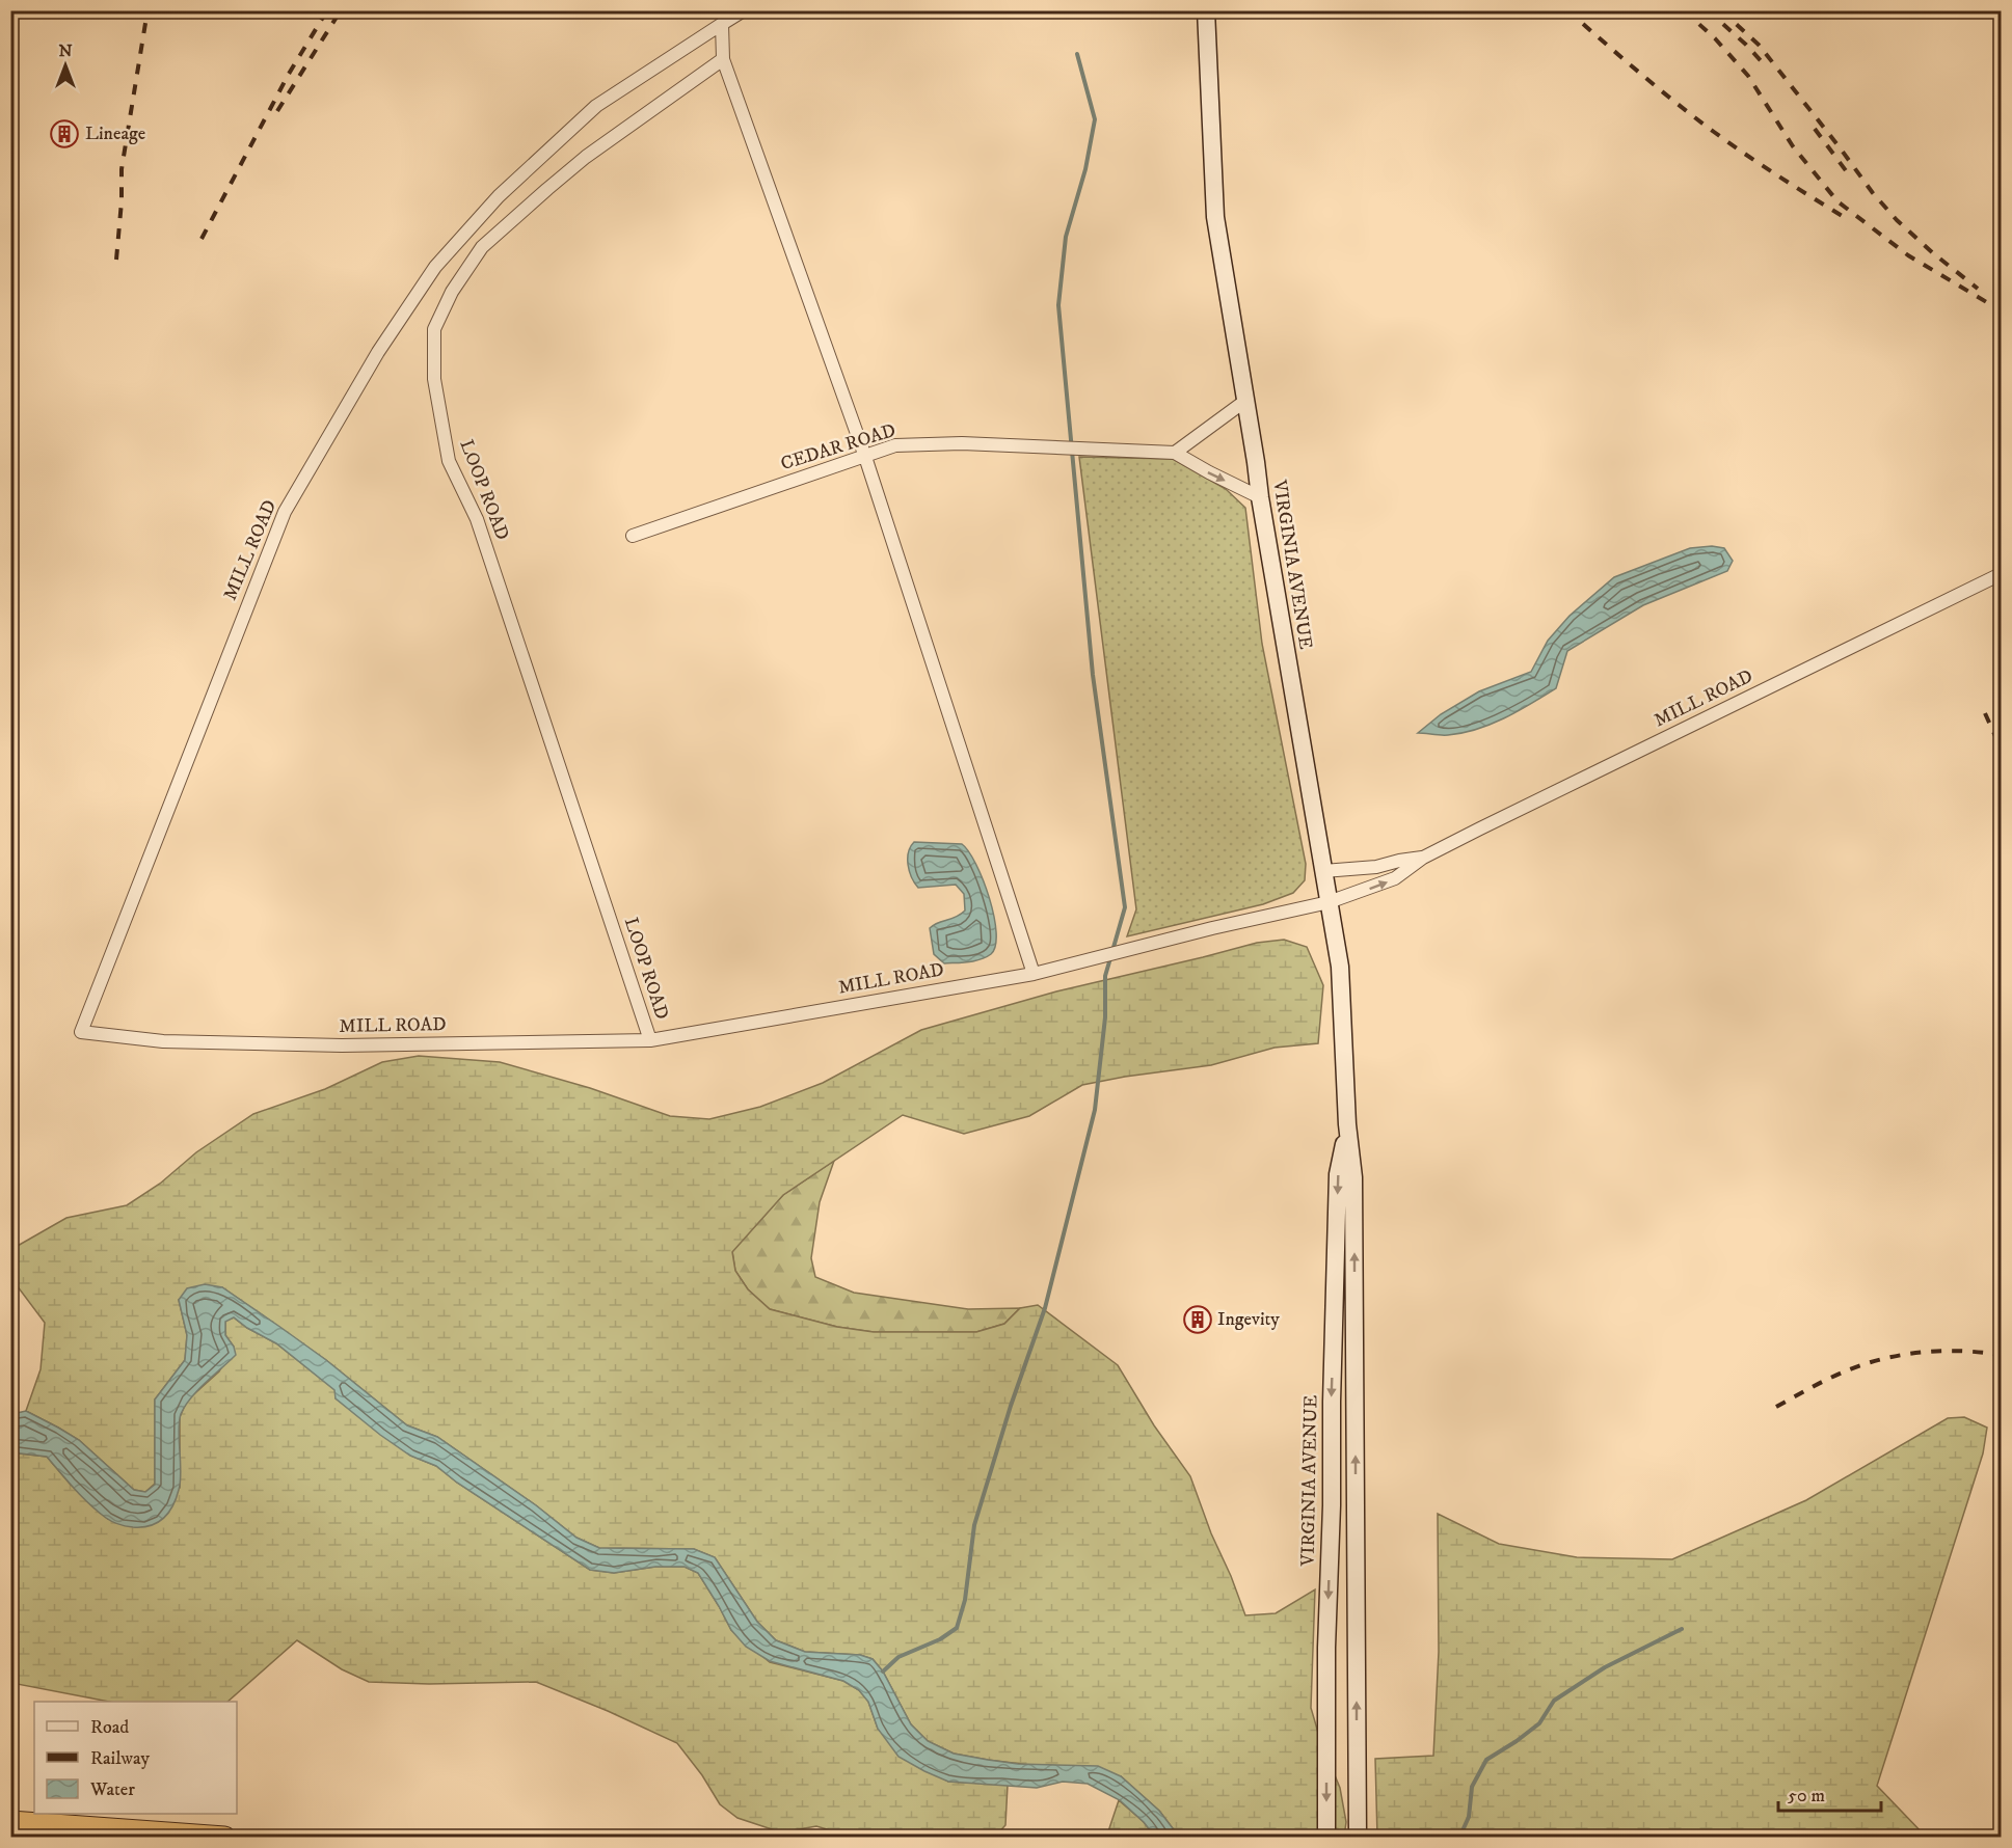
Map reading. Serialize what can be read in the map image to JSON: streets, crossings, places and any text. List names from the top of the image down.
{
  "streets": {
    "main road": ["VIRGINIA AVENUE"],
    "street": ["CEDAR ROAD", "LOOP ROAD", "MILL ROAD"]
  },
  "crossings": [
    ["CEDAR ROAD", "VIRGINIA AVENUE"],
    ["LOOP ROAD", "MILL ROAD"],
    ["MILL ROAD", "VIRGINIA AVENUE"]
  ],
  "places": {
    "building": ["Lineage", "Ingevity"]
  },
  "legend": ["Road", "Railway", "Water"],
  "scale_bar": "50 m",
  "north": "top"
}
